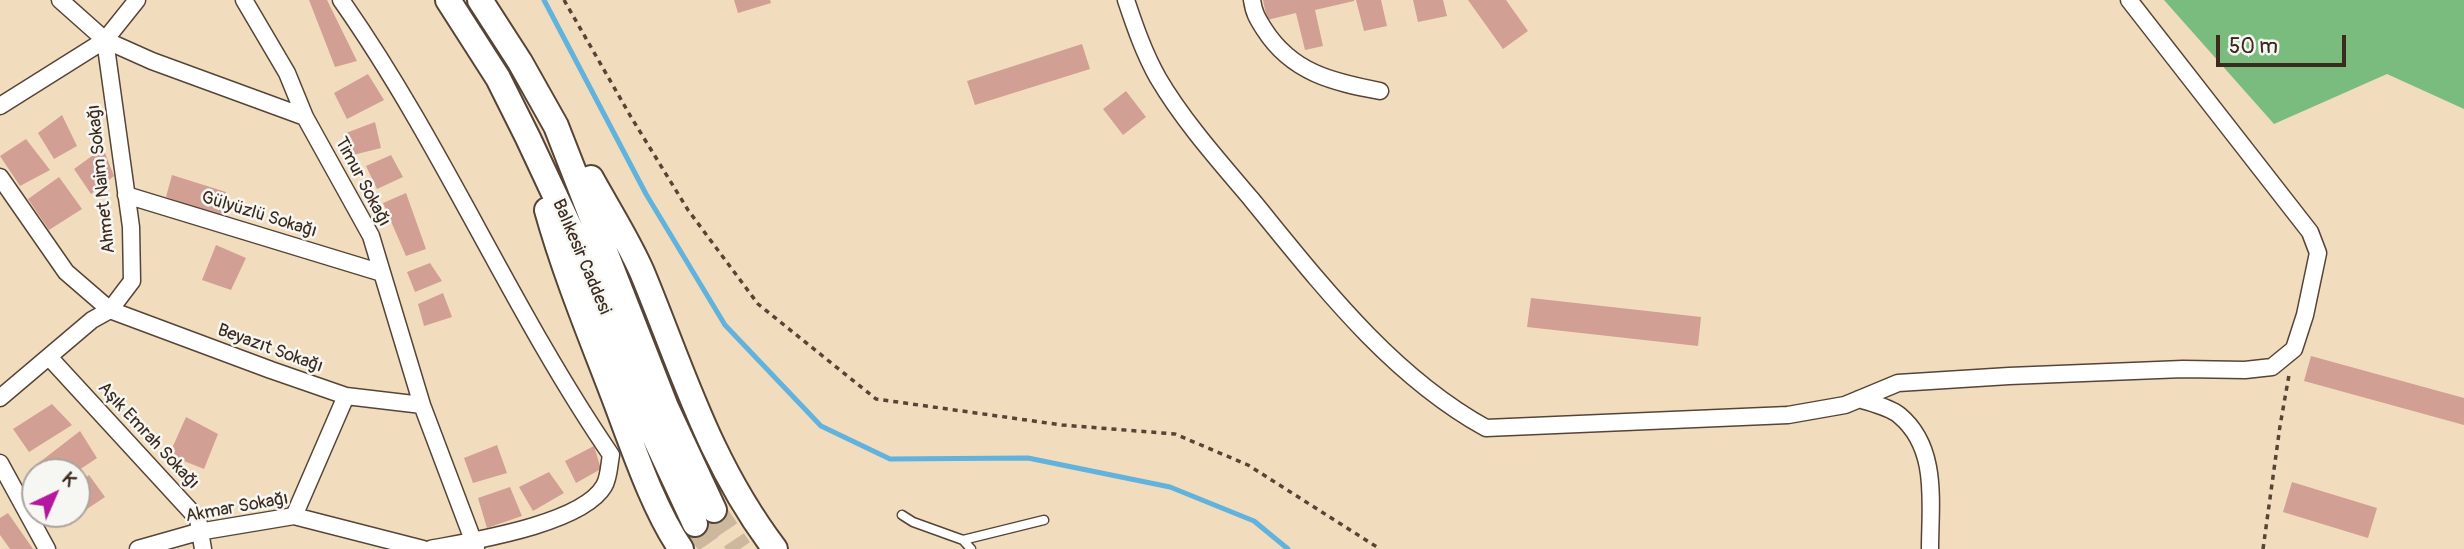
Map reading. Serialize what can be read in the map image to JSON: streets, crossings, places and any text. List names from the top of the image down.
{
  "streets": {
    "main road": ["Balıkesir Caddesi"],
    "street": [
      "Ahmet Naim Sokağı",
      "Timur Sokağı",
      "Gülyüzlü Sokağı",
      "Beyazıt Sokağı",
      "Aşık Emrah Sokağı",
      "Akmar Sokağı"
    ]
  },
  "crossings": [
    ["Ahmet Naim Sokağı", "Gülyüzlü Sokağı"],
    ["Ahmet Naim Sokağı", "Beyazıt Sokağı"],
    ["Ahmet Naim Sokağı", "Aşık Emrah Sokağı"],
    ["Timur Sokağı", "Gülyüzlü Sokağı"],
    ["Timur Sokağı", "Beyazıt Sokağı"],
    ["Aşık Emrah Sokağı", "Akmar Sokağı"]
  ],
  "scale_bar": "50 m",
  "north": "top right"
}
